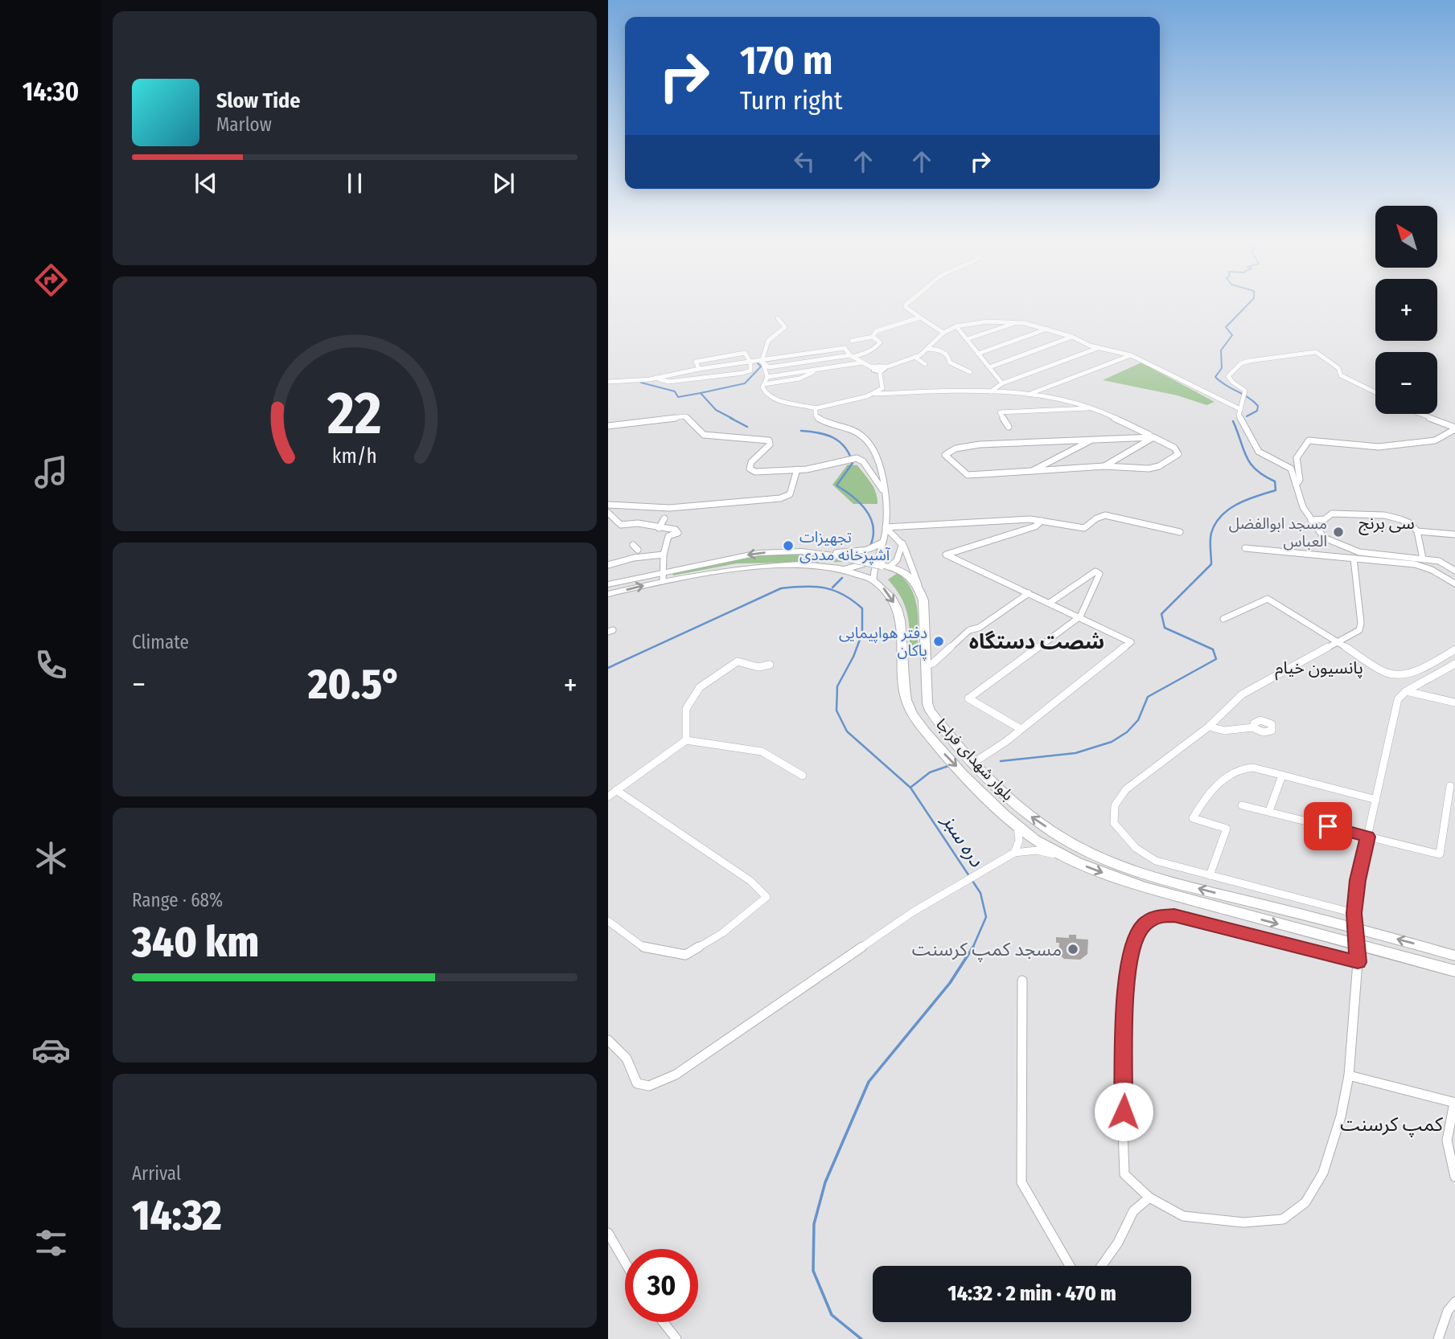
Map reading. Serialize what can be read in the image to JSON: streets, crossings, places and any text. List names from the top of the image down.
{
  "streets": {
    "main road": ["بلوار شهدای فراجا"]
  },
  "districts": [
    "سی برنج",
    "شصت دستگاه",
    "پانسیون خیام",
    "کمپ کرسنت"
  ],
  "water": ["دره سبز"],
  "places": [
    "مسجد ابوالفضل العباس",
    "تجهیزات آشپزخانه مددی",
    "دفتر هواپیمایی پاکان",
    "مسجد کمپ کرسنت"
  ],
  "north": "top left",
  "page": {
    "tabs": "14:30",
    "turn": ["170 m", "Turn right"],
    "song": ["Slow Tide", "Marlow"],
    "map_buttons": ["+", "−"],
    "tile": [
      "Climate",
      ["Range · 68%", "340 km"],
      ["Arrival", "14:32"]
    ],
    "heat": ["−", "20.5°", "+"],
    "limit": "30",
    "trip": "14:32 · 2 min · 470 m",
    "gauge": ["22", "km/h"]
  }
}
